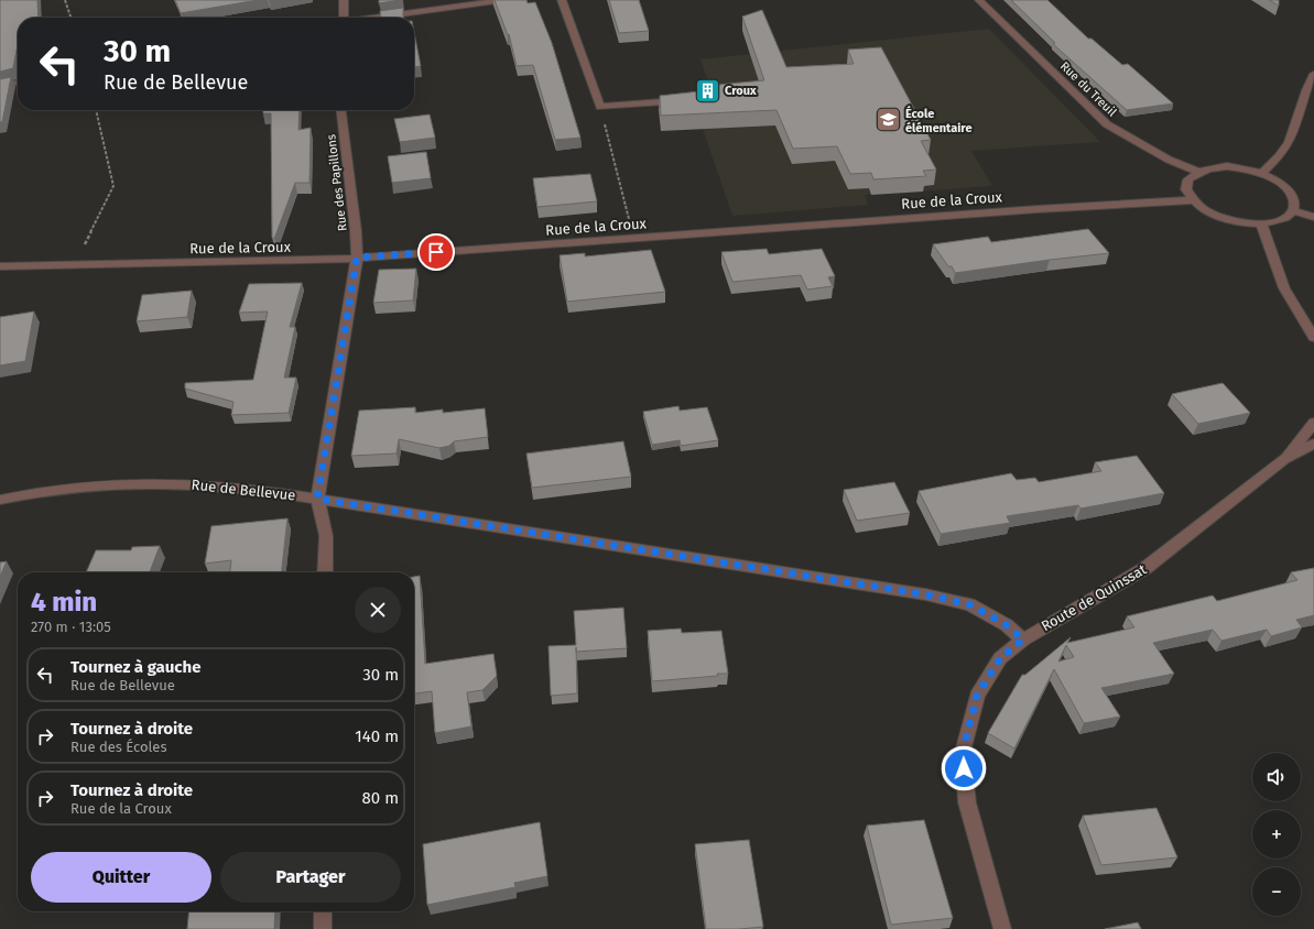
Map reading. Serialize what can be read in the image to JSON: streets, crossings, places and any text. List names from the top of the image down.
{
  "streets": {
    "street": [
      "Rue du Treuil",
      "Rue des Papillons",
      "Rue de la Croux",
      "Rue de Bellevue",
      "Route de Quinssat"
    ]
  },
  "crossings": [
    ["Rue des Papillons", "Rue de la Croux"],
    ["Rue des Papillons", "Rue de Bellevue"],
    ["Rue de Bellevue", "Route de Quinssat"]
  ],
  "places": {
    "building": ["Croux"],
    "school or university": ["École élémentaire"]
  },
  "page": {
    "turn": ["30 m", "Rue de Bellevue"],
    "heading": ["4 min", "270 m · 13:05"],
    "list": [
      {
        "name": "Tournez à gauche",
        "note": "Rue de Bellevue",
        "value": "30 m"
      },
      {
        "name": "Tournez à droite",
        "note": "Rue des Écoles",
        "value": "140 m"
      },
      {
        "name": "Tournez à droite",
        "note": "Rue de la Croux",
        "value": "80 m"
      }
    ],
    "map_buttons": ["+", "−"],
    "buttons": ["Quitter", "Partager"]
  }
}
